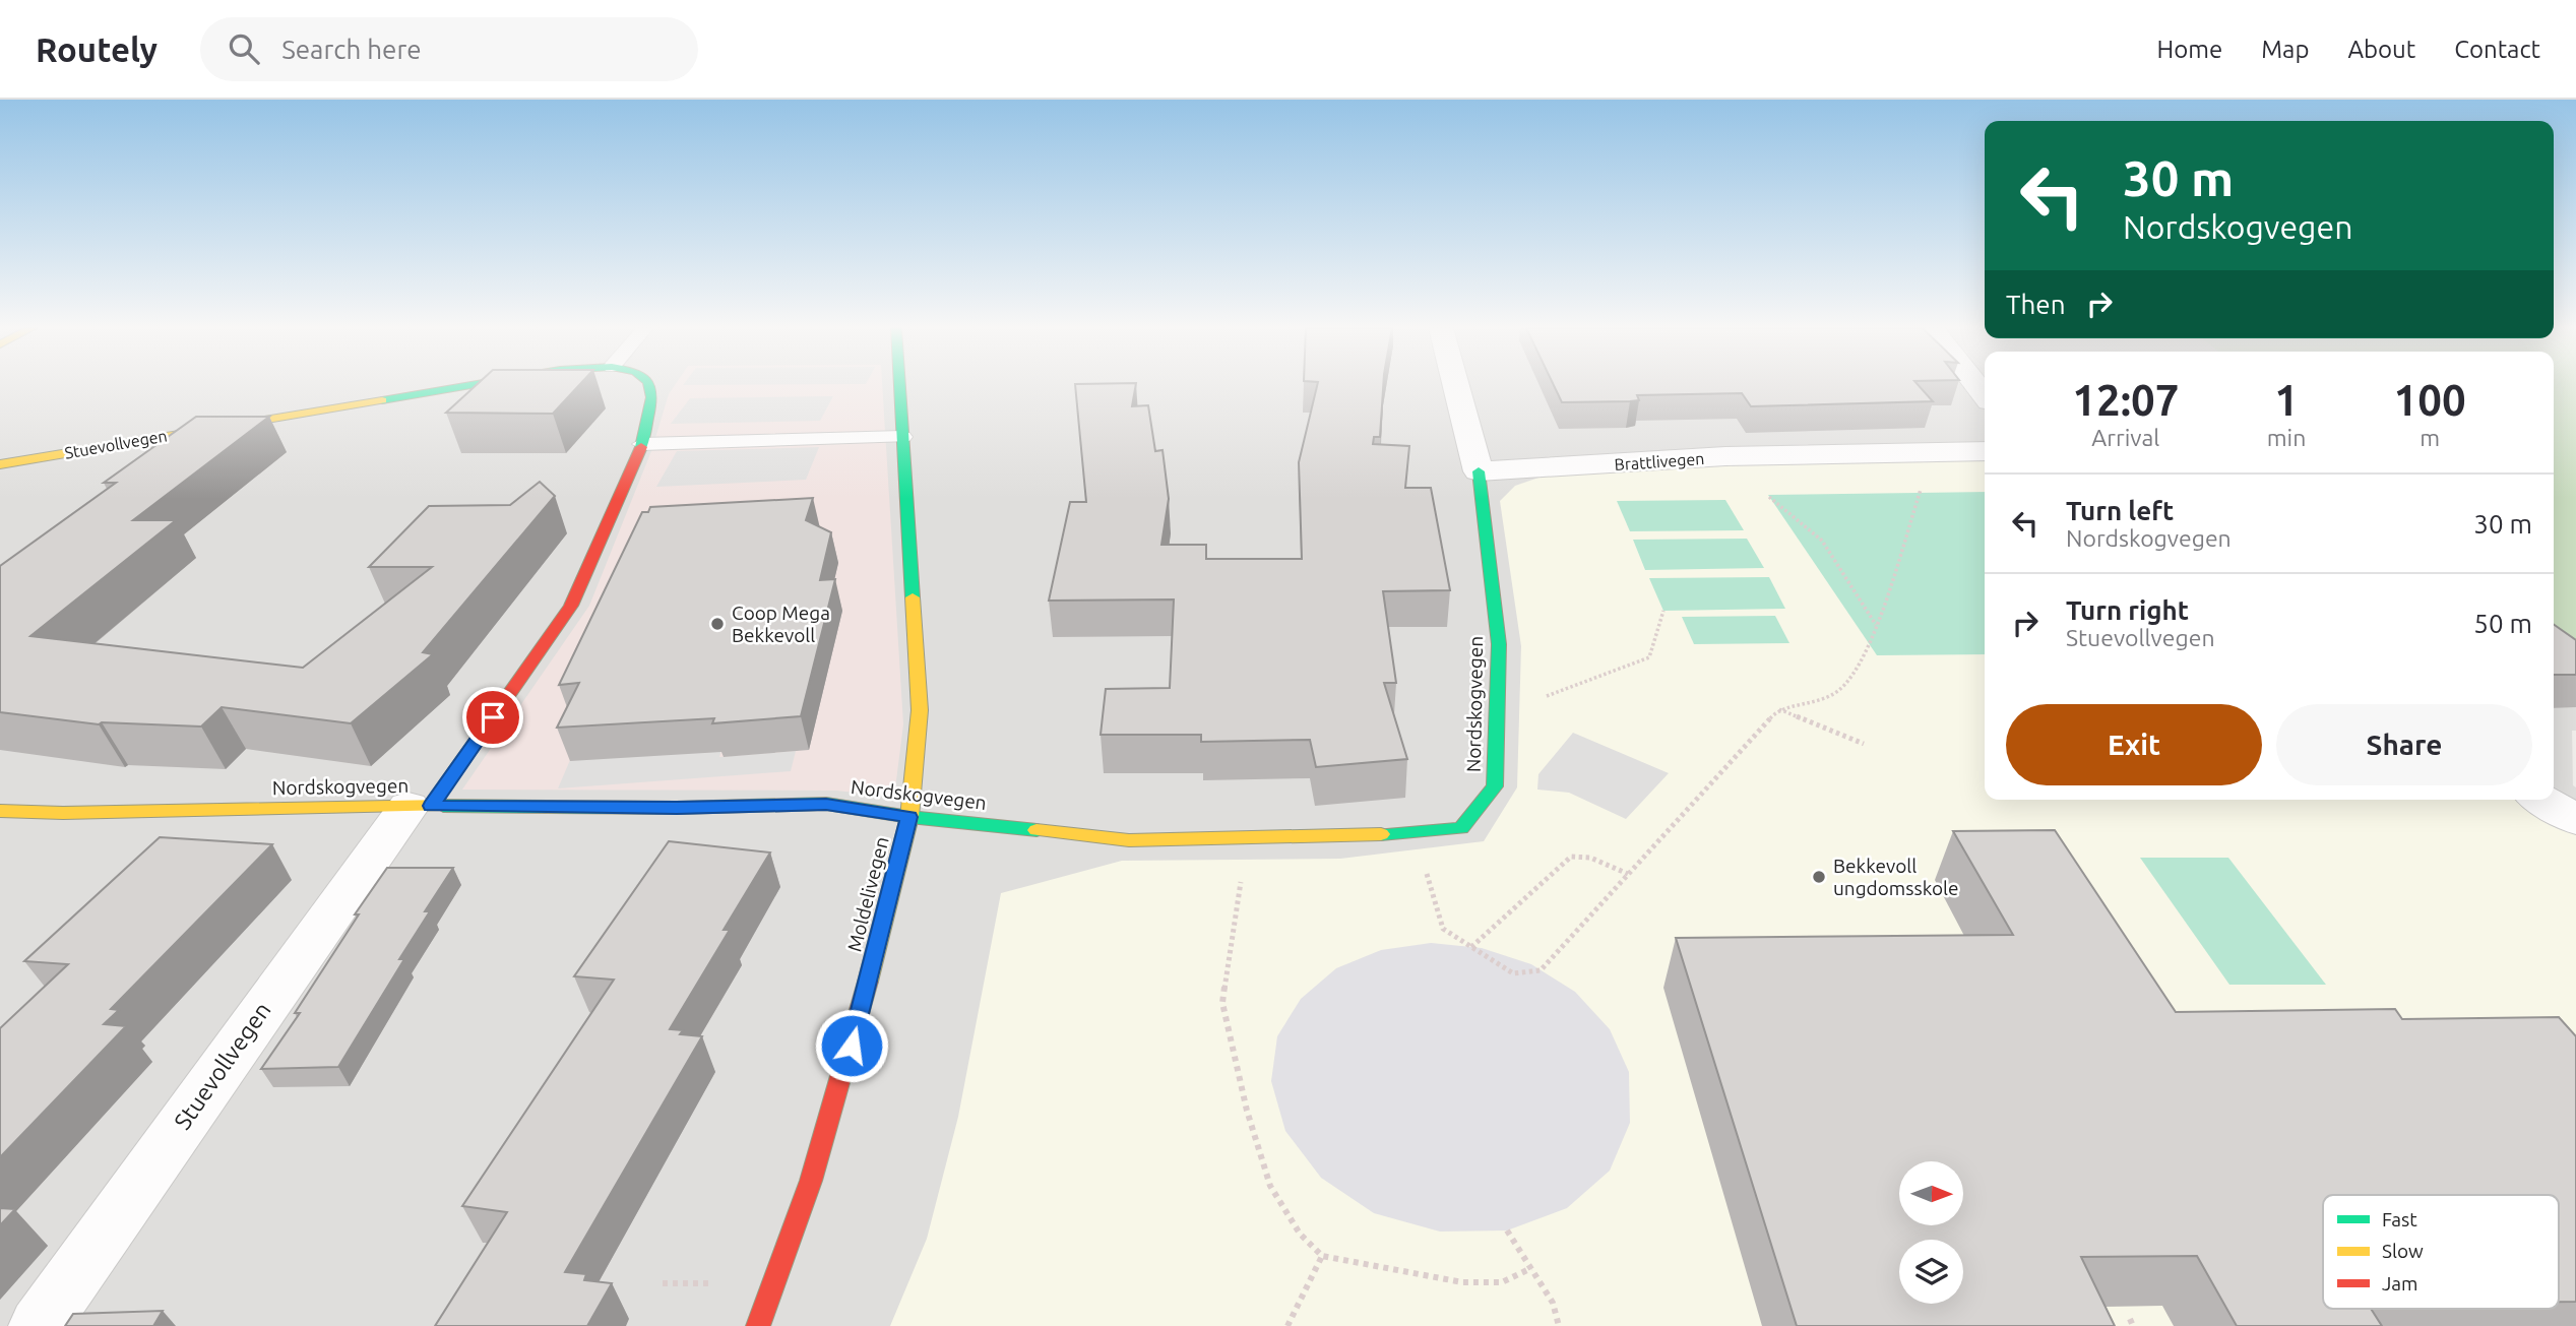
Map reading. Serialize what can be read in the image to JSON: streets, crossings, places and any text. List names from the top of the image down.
{
  "streets": {
    "street": [
      "Stuevollvegen",
      "Brattlivegen",
      "Nordskogvegen",
      "Moldelivegen"
    ]
  },
  "crossings": [
    ["Stuevollvegen", "Nordskogvegen"],
    ["Brattlivegen", "Nordskogvegen"],
    ["Nordskogvegen", "Moldelivegen"]
  ],
  "places": ["Coop Mega Bekkevoll", "Bekkevoll ungdomsskole"],
  "legend": ["Fast", "Slow", "Jam"],
  "north": "right",
  "page": {
    "header": "Routely",
    "search": "Search here",
    "nav": [
      "Home",
      "Map",
      "About",
      "Contact"
    ],
    "turn": ["30 m", "Nordskogvegen"],
    "then": "Then",
    "eta": [
      "12:07",
      "Arrival",
      "1",
      "min",
      "100",
      "m"
    ],
    "list": [
      {
        "name": "Turn left",
        "note": "Nordskogvegen",
        "value": "30 m"
      },
      {
        "name": "Turn right",
        "note": "Stuevollvegen",
        "value": "50 m"
      }
    ],
    "buttons": ["Exit", "Share"]
  }
}
